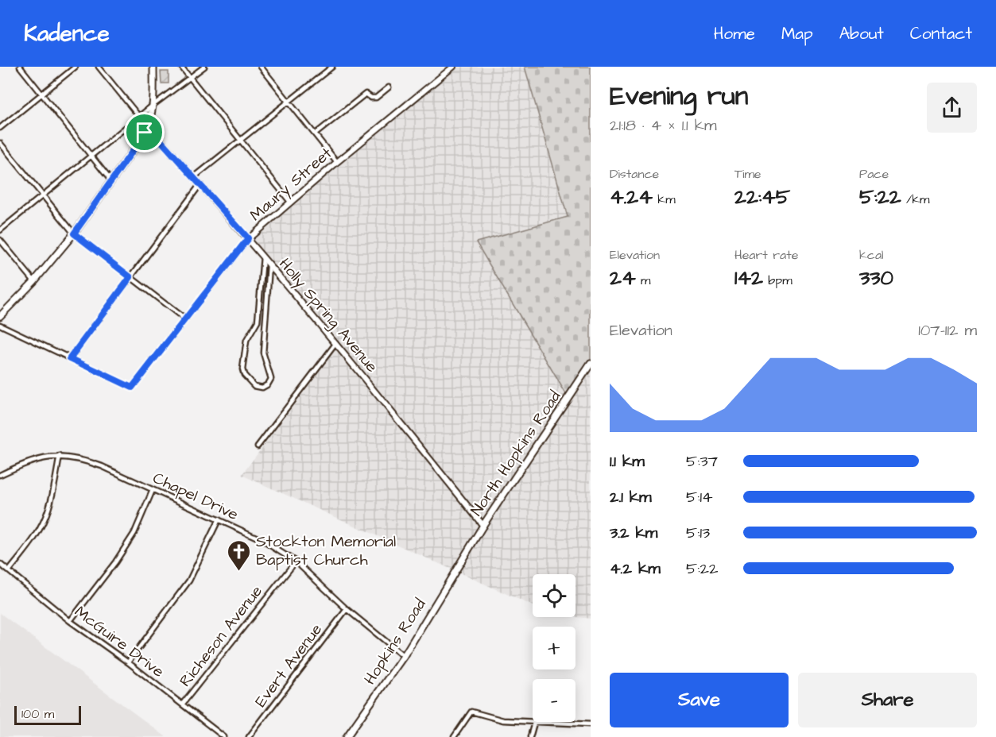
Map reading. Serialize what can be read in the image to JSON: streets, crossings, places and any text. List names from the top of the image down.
{
  "streets": {
    "main road": ["North Hopkins Road", "Hopkins Road"],
    "street": [
      "Maury Street",
      "Holly Spring Avenue",
      "Chapel Drive",
      "Richeson Avenue",
      "McGuire Drive",
      "Evert Avenue"
    ]
  },
  "crossings": [
    ["Maury Street", "Holly Spring Avenue"],
    ["Holly Spring Avenue", "North Hopkins Road"],
    ["North Hopkins Road", "Hopkins Road"],
    ["Chapel Drive", "Richeson Avenue"],
    ["Chapel Drive", "Hopkins Road"],
    ["Chapel Drive", "Evert Avenue"],
    ["Richeson Avenue", "McGuire Drive"]
  ],
  "places": {
    "church": ["Stockton Memorial Baptist Church"]
  },
  "scale_bar": "100 m",
  "page": {
    "header": "Kadence",
    "nav": [
      "Home",
      "Map",
      "About",
      "Contact"
    ],
    "heading": ["Evening run", "21:18 · 4 × 1.1 km"],
    "stats": [
      ["Distance", "4.24 km"],
      ["Time", "22:45"],
      ["Pace", "5:22 /km"],
      ["Elevation", "24 m"],
      ["Heart rate", "142 bpm"],
      ["kcal", "330"]
    ],
    "chart": ["Elevation", "107–112 m"],
    "list": [
      {
        "name": "1.1 km",
        "note": "5:37"
      },
      {
        "name": "2.1 km",
        "note": "5:14"
      },
      {
        "name": "3.2 km",
        "note": "5:13"
      },
      {
        "name": "4.2 km",
        "note": "5:22"
      }
    ],
    "map_buttons": ["+", "−"],
    "buttons": ["Save", "Share"],
    "scale": "100 m"
  }
}
